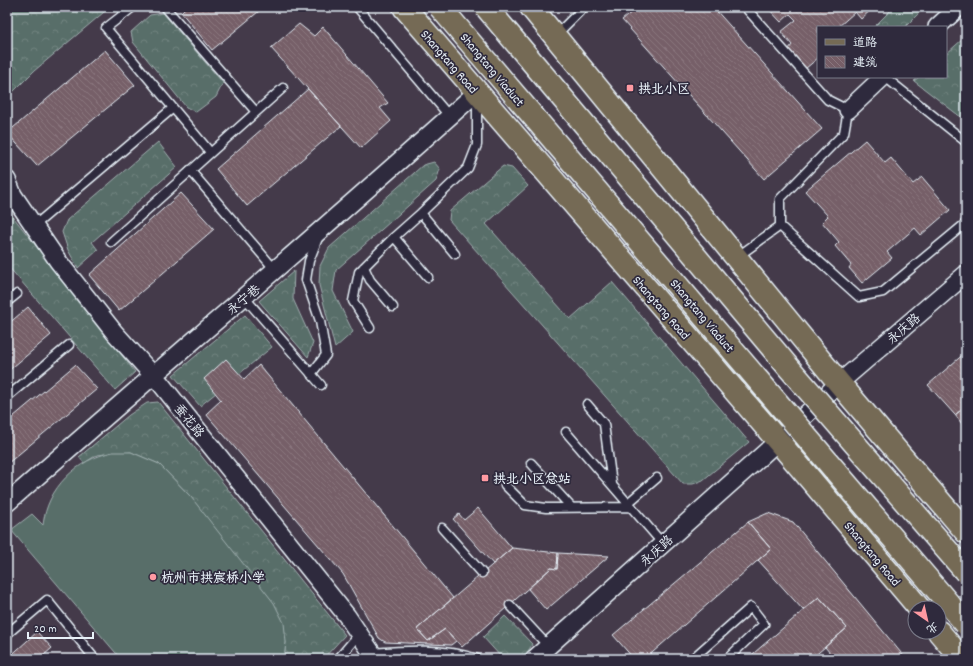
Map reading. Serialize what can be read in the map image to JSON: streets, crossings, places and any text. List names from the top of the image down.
{
  "streets": {
    "main road": ["Shangtang Road", "Shangtang Viaduct"],
    "street": ["永宁巷", "永庆路", "蚕花路"]
  },
  "crossings": [
    ["Shangtang Road", "永宁巷"],
    ["Shangtang Road", "永庆路"],
    ["永宁巷", "蚕花路"]
  ],
  "places": {
    "transit": ["拱北小区", "拱北小区总站"],
    "other": ["杭州市拱宸桥小学"]
  },
  "legend": ["道路", "建筑"],
  "scale_bar": "20 m",
  "north": "bottom right"
}
